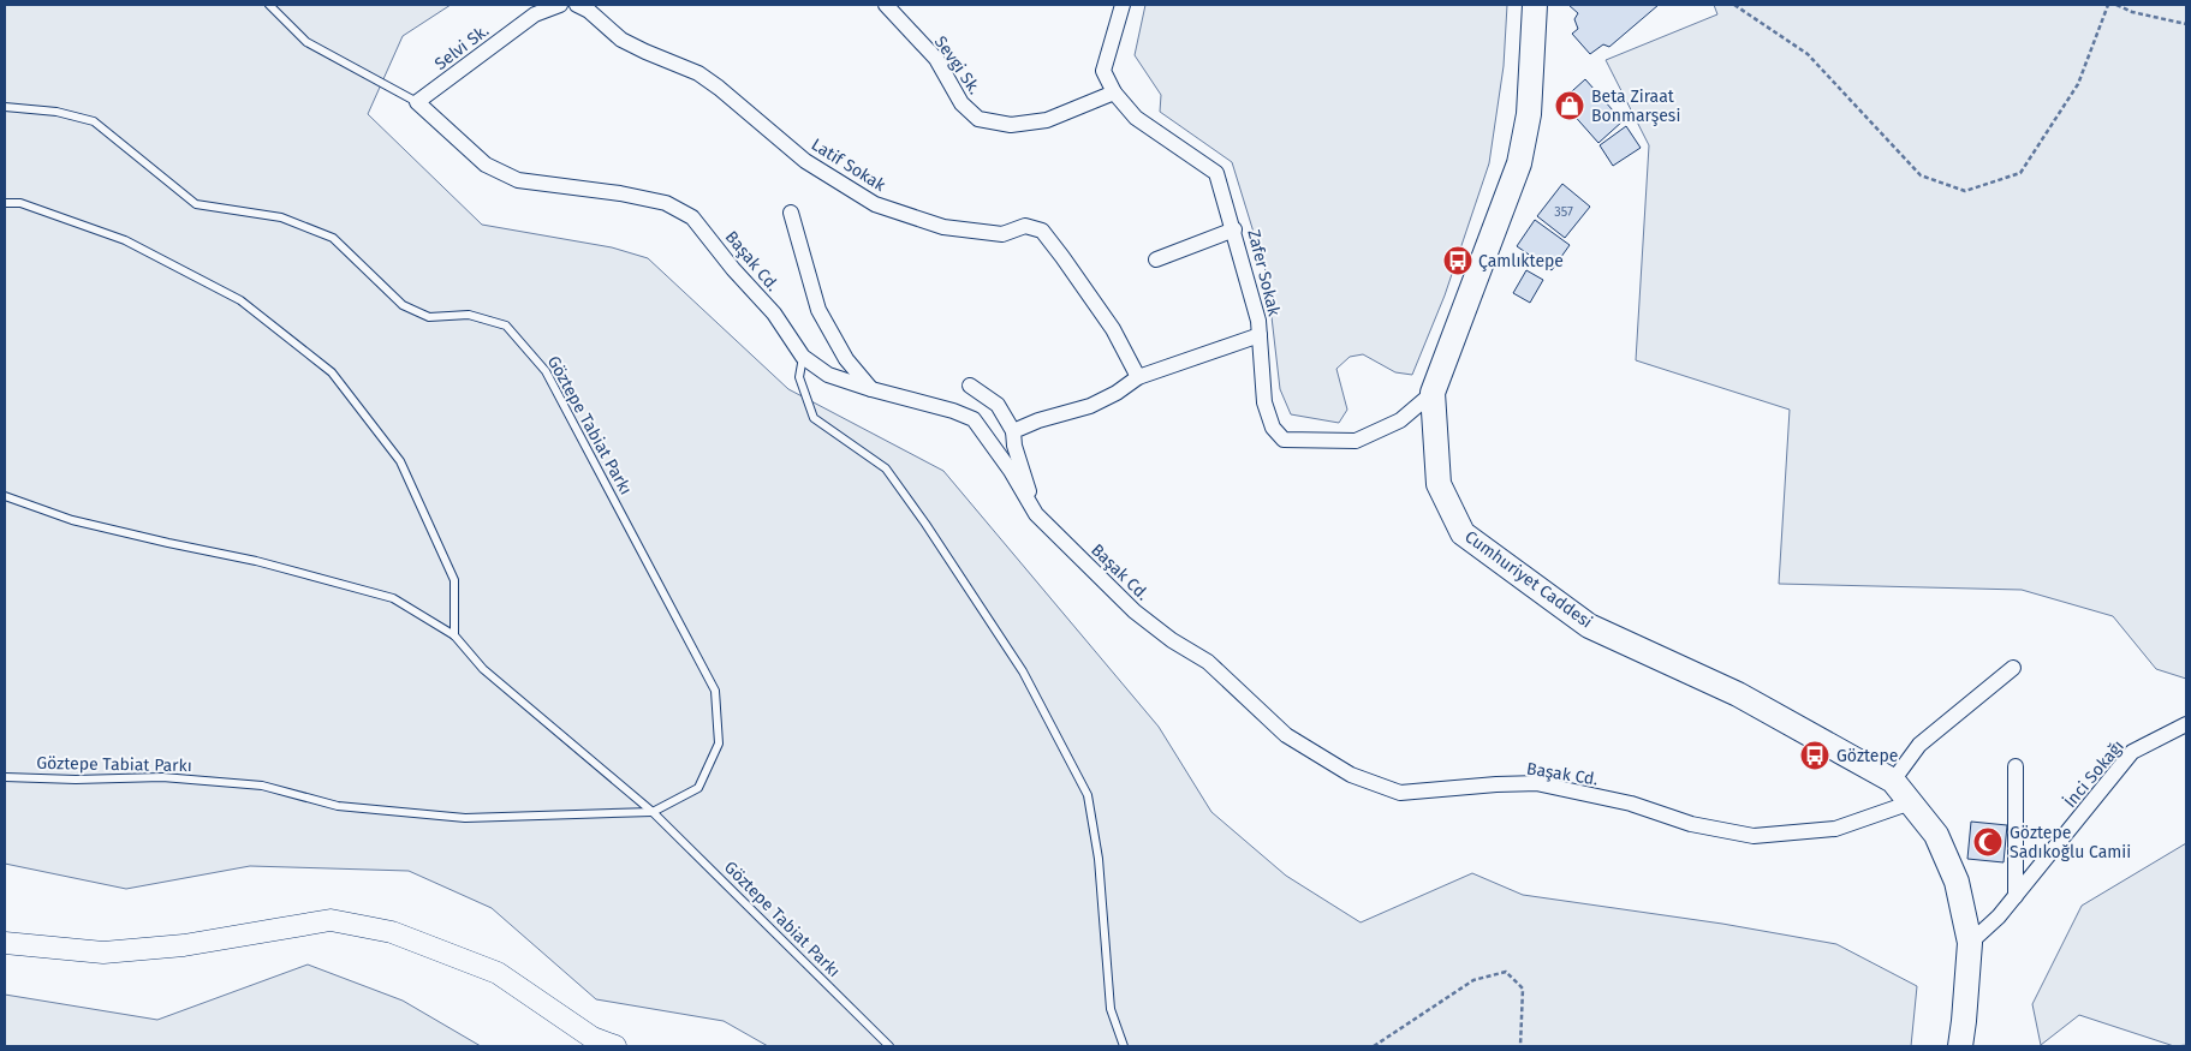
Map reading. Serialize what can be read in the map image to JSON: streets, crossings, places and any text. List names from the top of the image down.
{
  "streets": {
    "main road": ["Cumhuriyet Caddesi"],
    "street": [
      "Selvi Sk.",
      "Sevgi Sk.",
      "Latif Sokak",
      "Başak Cd.",
      "Zafer Sokak",
      "İnci Sokağı"
    ],
    "lane": ["Göztepe Tabiat Parkı"]
  },
  "crossings": [
    ["Selvi Sk.", "Başak Cd."],
    ["Sevgi Sk.", "Zafer Sokak"],
    ["Başak Cd.", "Cumhuriyet Caddesi"],
    ["Zafer Sokak", "Cumhuriyet Caddesi"],
    ["Cumhuriyet Caddesi", "İnci Sokağı"]
  ],
  "places": {
    "shop": ["Beta Ziraat Bonmarşesi"],
    "bus stop": ["Çamlıktepe", "Göztepe"],
    "mosque": ["Göztepe Sadıkoğlu Camii"]
  },
  "house_numbers": ["357"]
}
